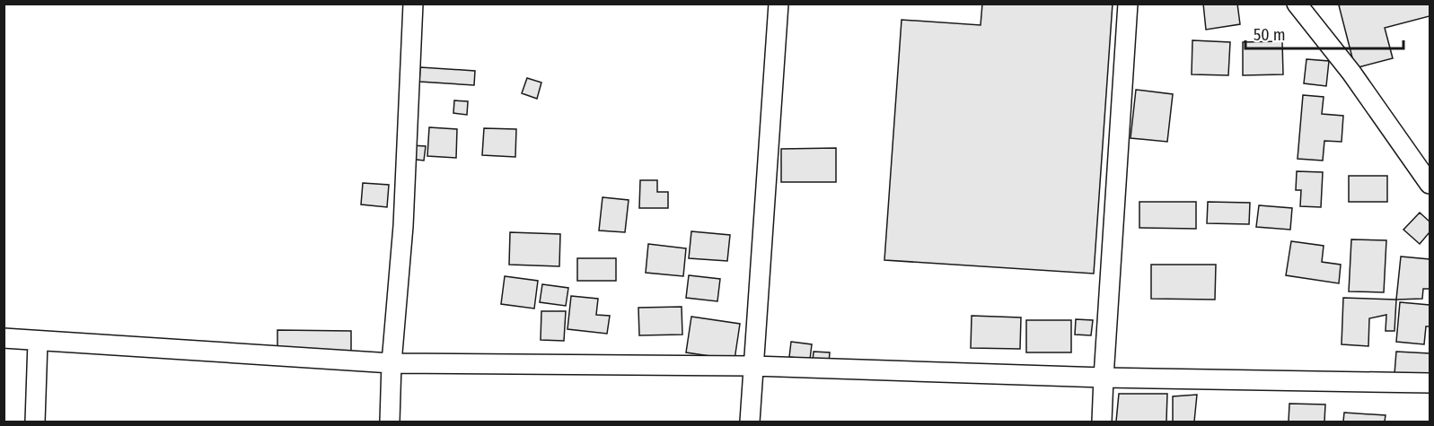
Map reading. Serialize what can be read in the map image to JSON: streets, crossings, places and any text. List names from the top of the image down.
{
  "scale_bar": "50 m"
}
